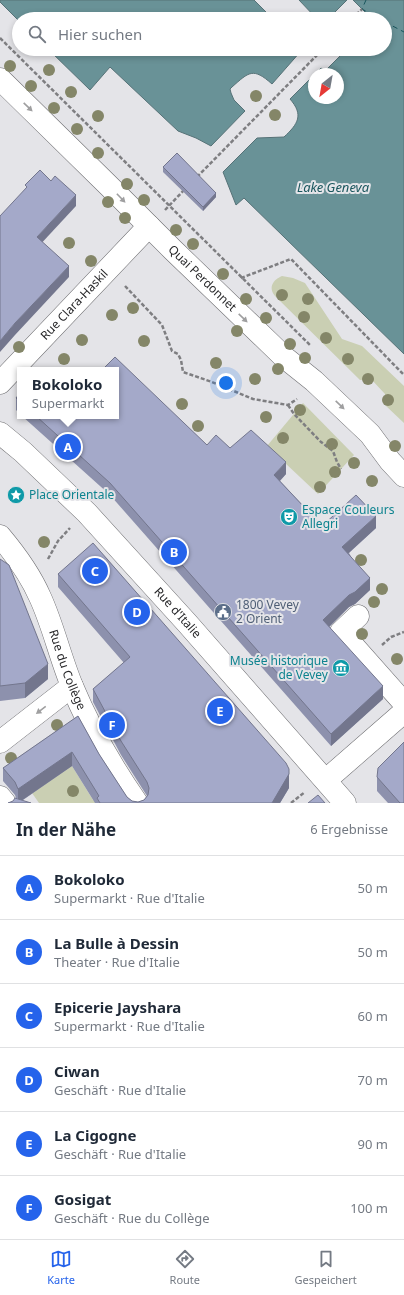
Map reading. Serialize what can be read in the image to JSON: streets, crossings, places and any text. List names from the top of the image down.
{
  "streets": {
    "street": [
      "Quai Perdonnet",
      "Rue Clara-Haskil",
      "Rue d'Italie",
      "Rue du Collège"
    ]
  },
  "crossings": [
    ["Quai Perdonnet", "Rue Clara-Haskil"]
  ],
  "one_way": ["Quai Perdonnet"],
  "water": ["Lake Geneva"],
  "places": {
    "place": ["Place Orientale"],
    "theatre": ["Espace Couleurs Allegri"],
    "public building": ["1800 Vevey 2 Orient"],
    "museum": ["Musée historique de Vevey"]
  },
  "north": "bottom left",
  "page": {
    "search": "Hier suchen",
    "popup": ["Bokoloko", "Supermarkt"],
    "pins": [
      "A",
      "B",
      "C",
      "D",
      "E",
      "F"
    ],
    "heading": ["In der Nähe", "6 Ergebnisse"],
    "list": [
      {
        "mark": "A",
        "name": "Bokoloko",
        "note": "Supermarkt · Rue d'Italie",
        "value": "50 m"
      },
      {
        "mark": "B",
        "name": "La Bulle à Dessin",
        "note": "Theater · Rue d'Italie",
        "value": "50 m"
      },
      {
        "mark": "C",
        "name": "Epicerie Jayshara",
        "note": "Supermarkt · Rue d'Italie",
        "value": "60 m"
      },
      {
        "mark": "D",
        "name": "Ciwan",
        "note": "Geschäft · Rue d'Italie",
        "value": "70 m"
      },
      {
        "mark": "E",
        "name": "La Cigogne",
        "note": "Geschäft · Rue d'Italie",
        "value": "90 m"
      },
      {
        "mark": "F",
        "name": "Gosigat",
        "note": "Geschäft · Rue du Collège",
        "value": "100 m"
      }
    ],
    "nav": ["Karte", "Route", "Gespeichert"]
  }
}
